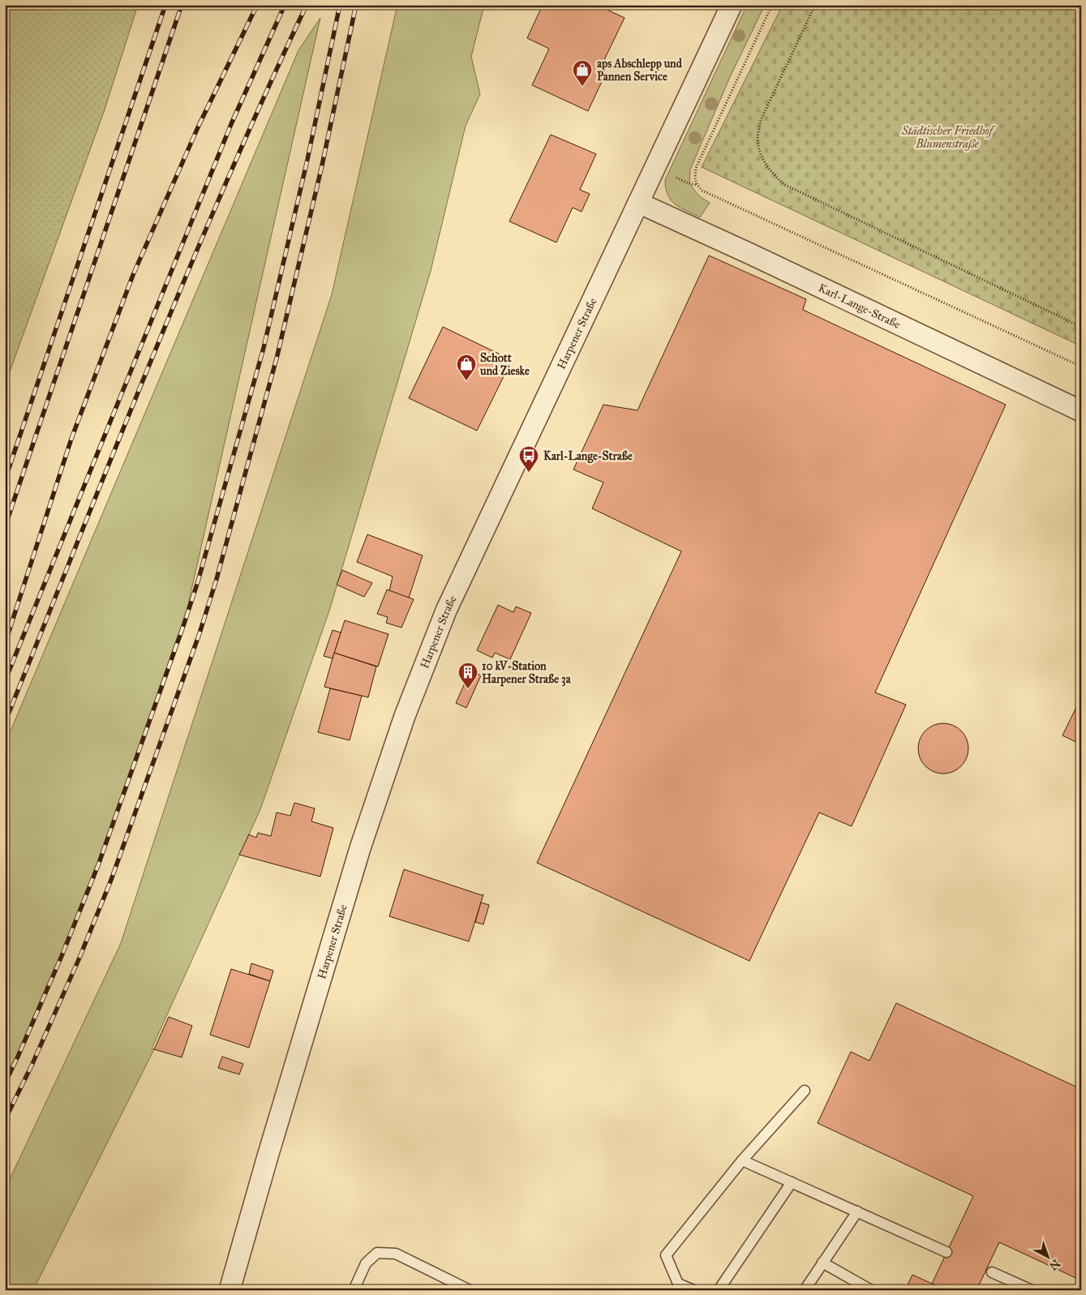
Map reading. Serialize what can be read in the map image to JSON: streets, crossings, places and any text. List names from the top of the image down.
{
  "streets": {
    "street": ["Karl-Lange-Straße", "Harpener Straße"]
  },
  "crossings": [
    ["Karl-Lange-Straße", "Harpener Straße"]
  ],
  "parks": ["Städtischer Friedhof Blumenstraße"],
  "places": {
    "shop": ["aps Abschlepp und Pannen Service", "Schott und Zieske"],
    "bus stop": ["Karl-Lange-Straße"],
    "building": ["10 kV-Station Harpener Straße 3a"]
  },
  "north": "bottom right"
}
